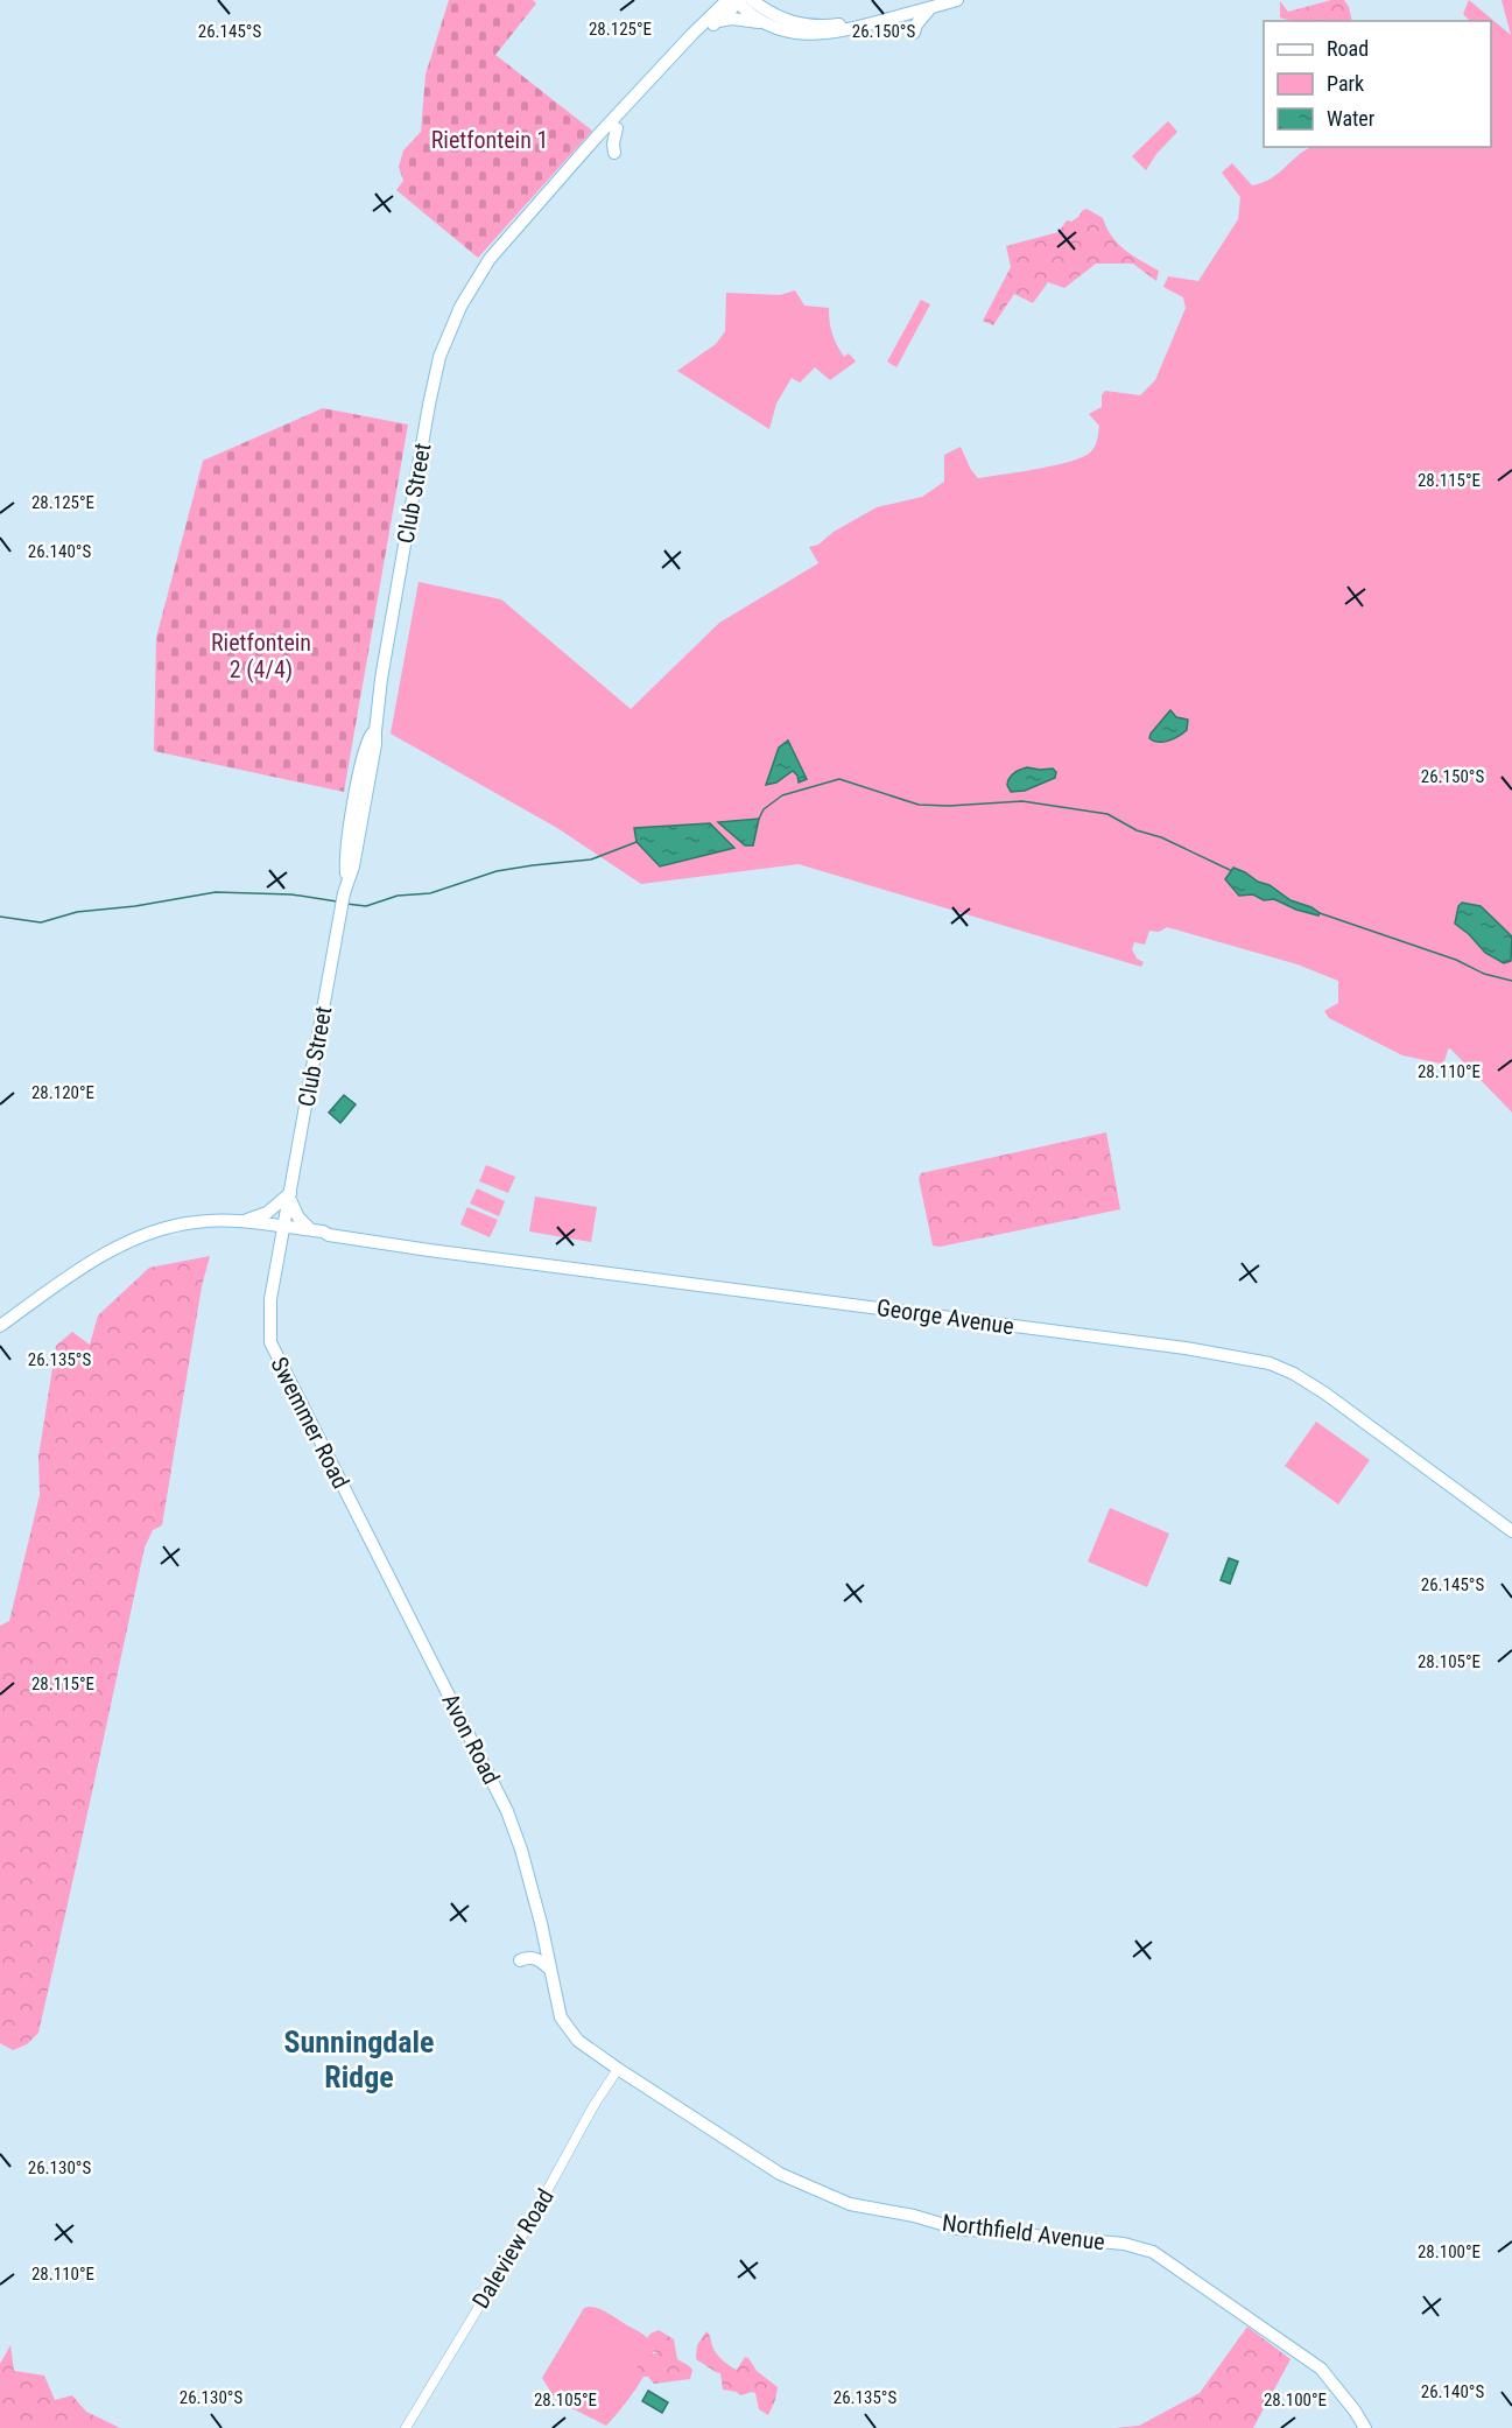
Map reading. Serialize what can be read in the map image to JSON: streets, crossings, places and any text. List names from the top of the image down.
{
  "streets": {
    "main road": [
      "Club Street",
      "George Avenue",
      "Swemmer Road",
      "Avon Road",
      "Northfield Avenue"
    ],
    "street": ["Daleview Road"]
  },
  "crossings": [
    ["Club Street", "George Avenue"],
    ["Club Street", "Swemmer Road"],
    ["George Avenue", "Swemmer Road"],
    ["Swemmer Road", "Avon Road"],
    ["Avon Road", "Northfield Avenue"],
    ["Northfield Avenue", "Daleview Road"]
  ],
  "districts": ["Sunningdale Ridge"],
  "parks": ["Rietfontein 1", "Rietfontein 2 (4/4)"],
  "legend": ["Road", "Park", "Water"],
  "coordinates": [
    "28.125°E",
    "26.145°S",
    "26.150°S",
    "28.115°E",
    "26.140°S",
    "28.110°E",
    "28.120°E",
    "26.135°S",
    "28.105°E",
    "26.130°S",
    "28.100°E"
  ]
}
